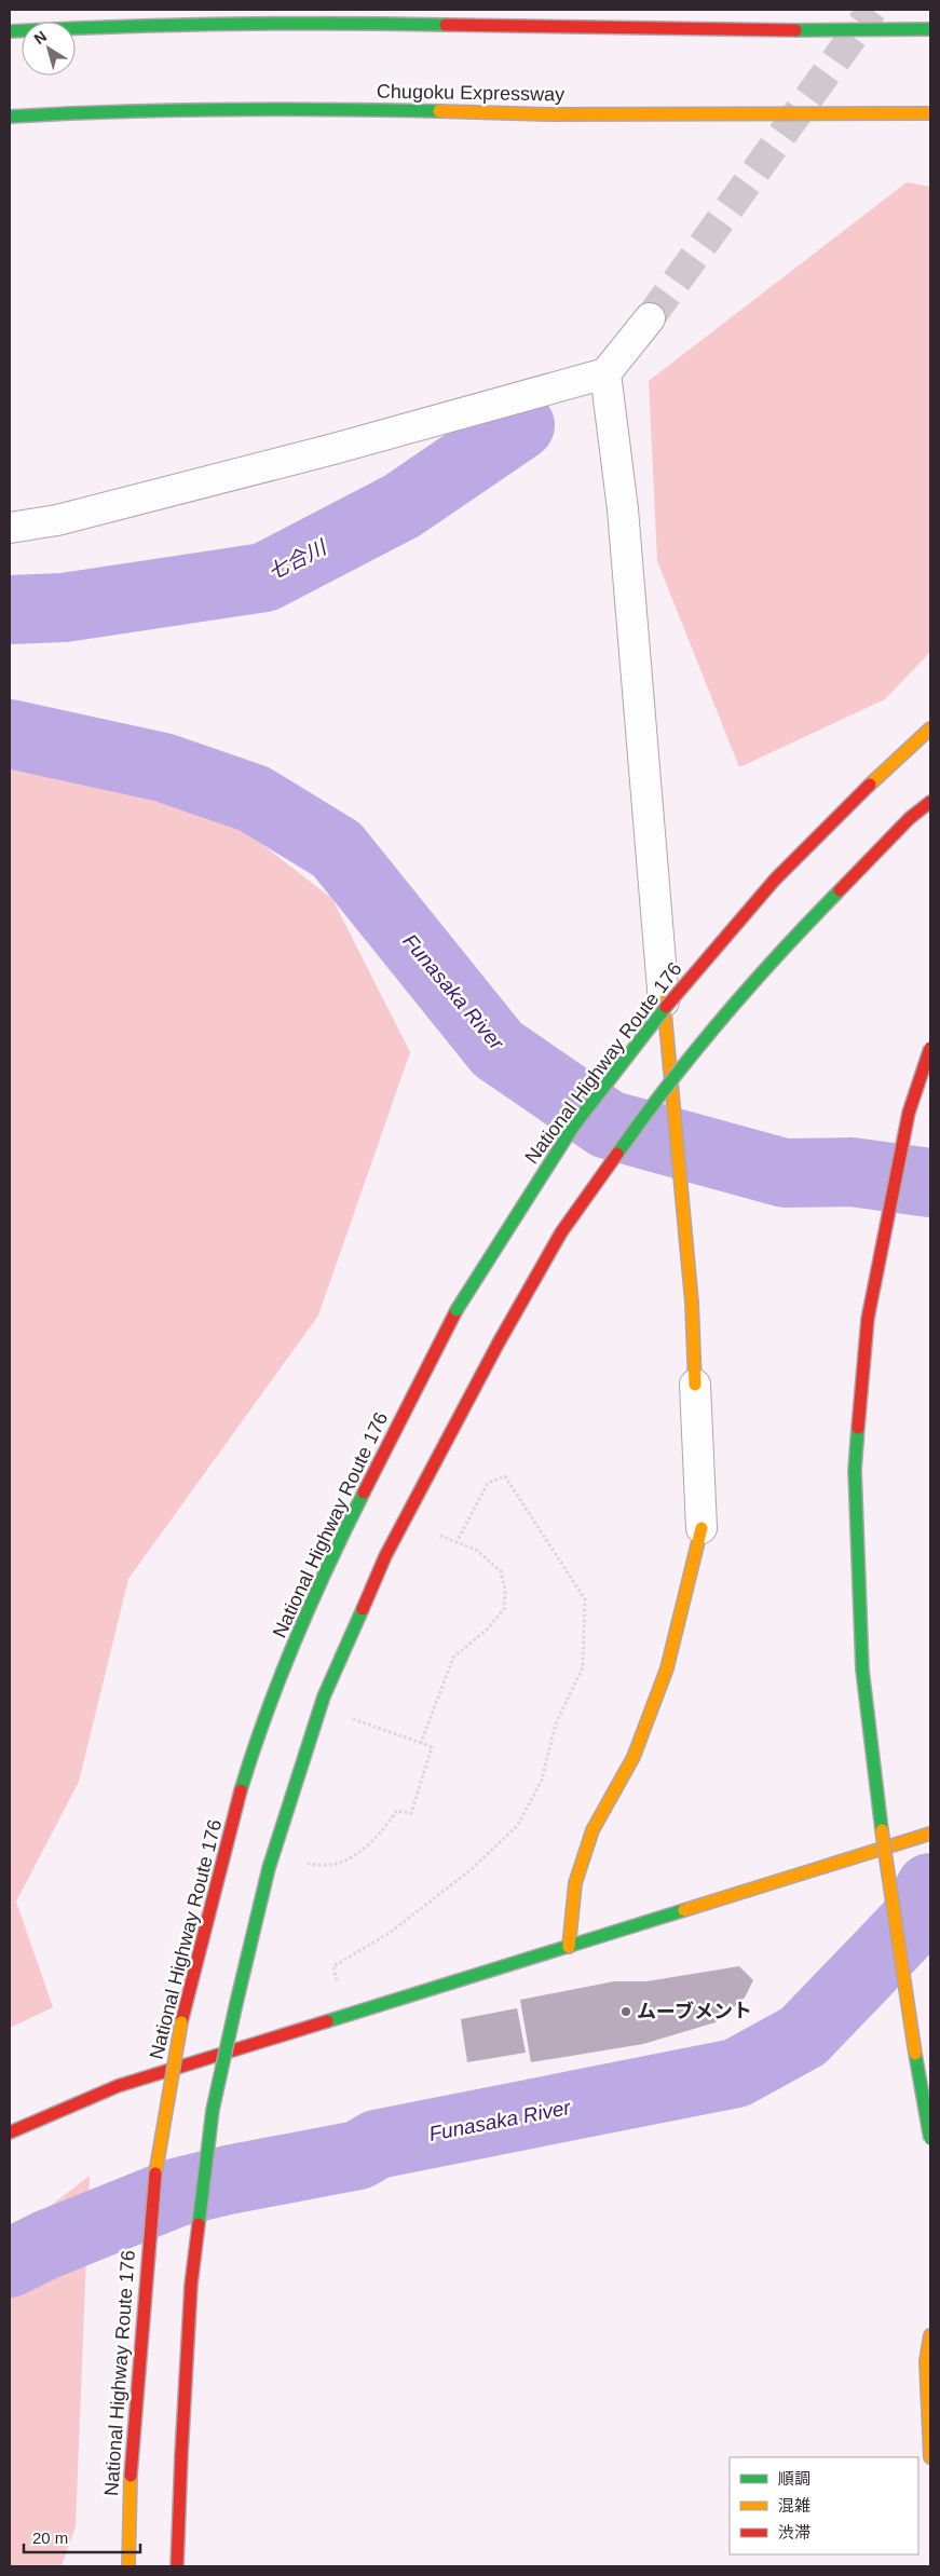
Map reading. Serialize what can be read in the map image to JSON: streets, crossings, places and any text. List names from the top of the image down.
{
  "streets": {
    "main road": ["Chugoku Expressway", "National Highway Route 176"]
  },
  "water": ["七合川", "Funasaka River"],
  "places": ["ムーブメント"],
  "legend": ["順調", "混雑", "渋滞"],
  "scale_bar": "20 m",
  "north": "top left"
}
